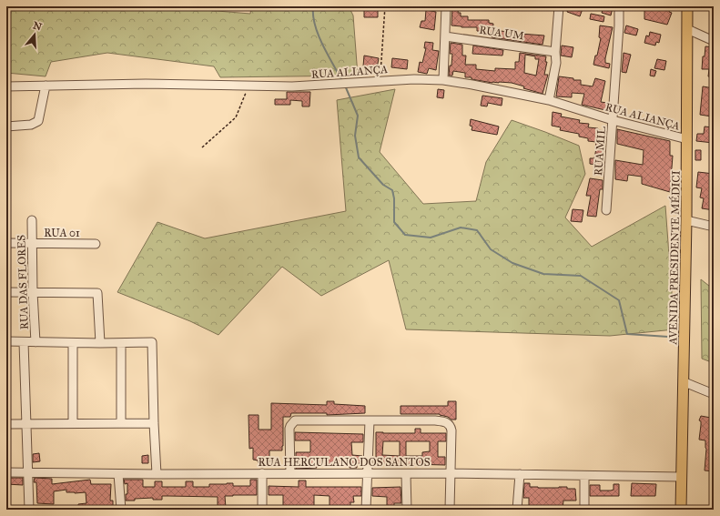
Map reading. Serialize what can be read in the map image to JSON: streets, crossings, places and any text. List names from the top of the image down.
{
  "streets": {
    "main road": ["AVENIDA PRESIDENTE MÉDICI"],
    "street": [
      "RUA UM",
      "RUA ALIANÇA",
      "RUA MIL",
      "RUA 01",
      "RUA DAS FLORES",
      "RUA HERCULANO DOS SANTOS"
    ]
  },
  "crossings": [
    ["RUA ALIANÇA", "RUA MIL"],
    ["RUA ALIANÇA", "AVENIDA PRESIDENTE MÉDICI"],
    ["RUA 01", "RUA DAS FLORES"],
    ["AVENIDA PRESIDENTE MÉDICI", "RUA HERCULANO DOS SANTOS"]
  ],
  "north": "top"
}
